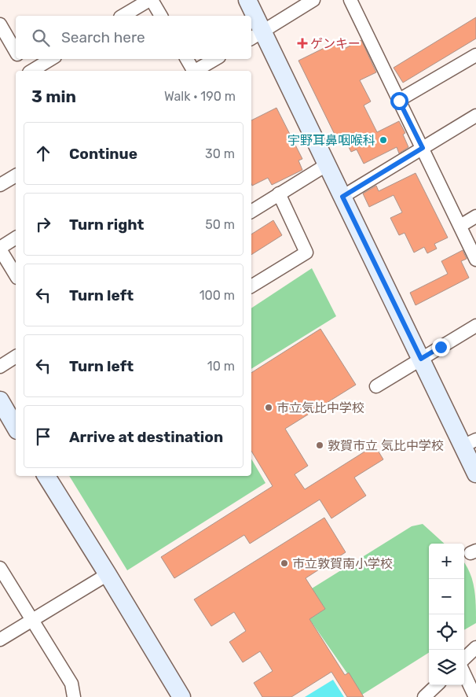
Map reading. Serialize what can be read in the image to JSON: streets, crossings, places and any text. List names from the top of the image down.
{
  "places": {
    "health": ["ゲンキー"],
    "other": [
      "宇野耳鼻咽喉科",
      "市立気比中学校",
      "敦賀市立 気比中学校",
      "市立敦賀南小学校"
    ]
  },
  "page": {
    "search": "Search here",
    "heading": ["3 min", "Walk · 190 m"],
    "list": [
      ["Continue", "30 m"],
      ["Turn right", "50 m"],
      ["Turn left", "100 m"],
      ["Turn left", "10 m"],
      "Arrive at destination"
    ],
    "map_buttons": ["+", "−"]
  }
}
